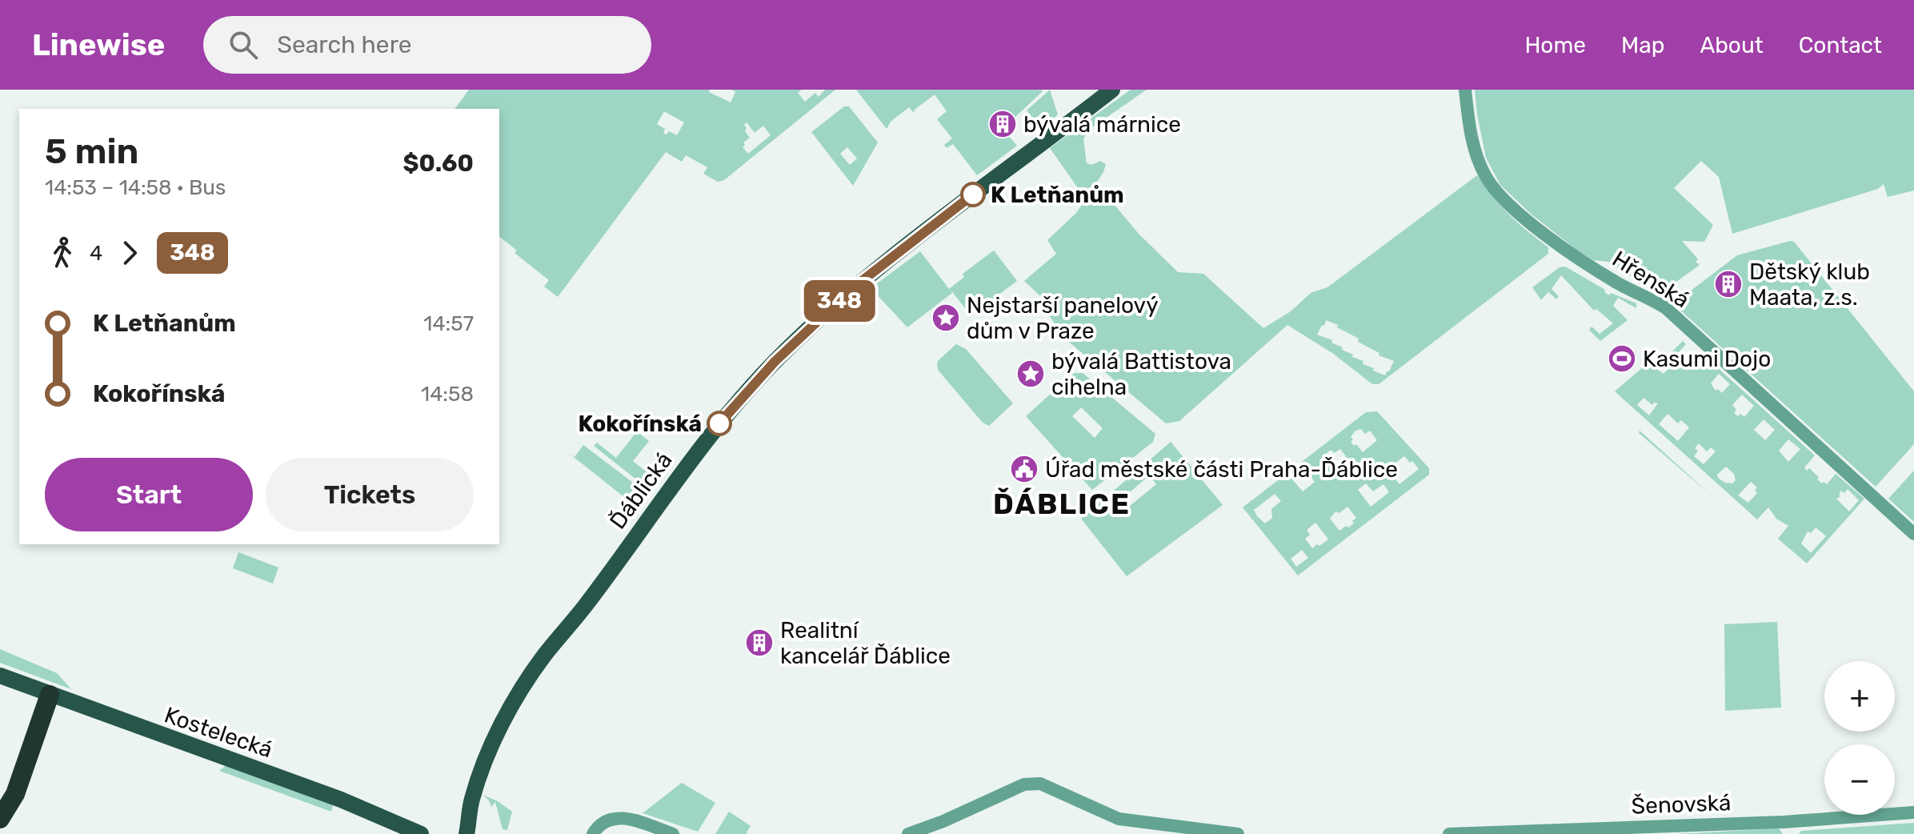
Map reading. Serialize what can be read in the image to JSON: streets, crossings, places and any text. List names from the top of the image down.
{
  "streets": {
    "main road": ["Ďáblická", "Kostelecká"],
    "street": ["Hřenská", "Šenovská"]
  },
  "districts": ["ĎÁBLICE"],
  "places": {
    "building": ["bývalá márnice", "Dětský klub Maata, z.s.", "Realitní kancelář Ďáblice"],
    "other": ["K Letňanům", "Kokořínská"],
    "place": ["Nejstarší panelový dům v Praze", "bývalá Battistova cihelna"],
    "sports": ["Kasumi Dojo"],
    "public building": ["Úřad městské části Praha-Ďáblice"]
  },
  "lines": ["bus line 348"],
  "page": {
    "header": "Linewise",
    "search": "Search here",
    "nav": [
      "Home",
      "Map",
      "About",
      "Contact"
    ],
    "on_map": "348",
    "heading": ["5 min", "14:53 – 14:58 · Bus", "$0.60"],
    "legs": ["4", "348"],
    "list": [
      {
        "name": "K Letňanům",
        "value": "14:57"
      },
      {
        "name": "Kokořínská",
        "value": "14:58"
      }
    ],
    "buttons": ["Start", "Tickets"],
    "map_buttons": ["+", "−"]
  }
}
